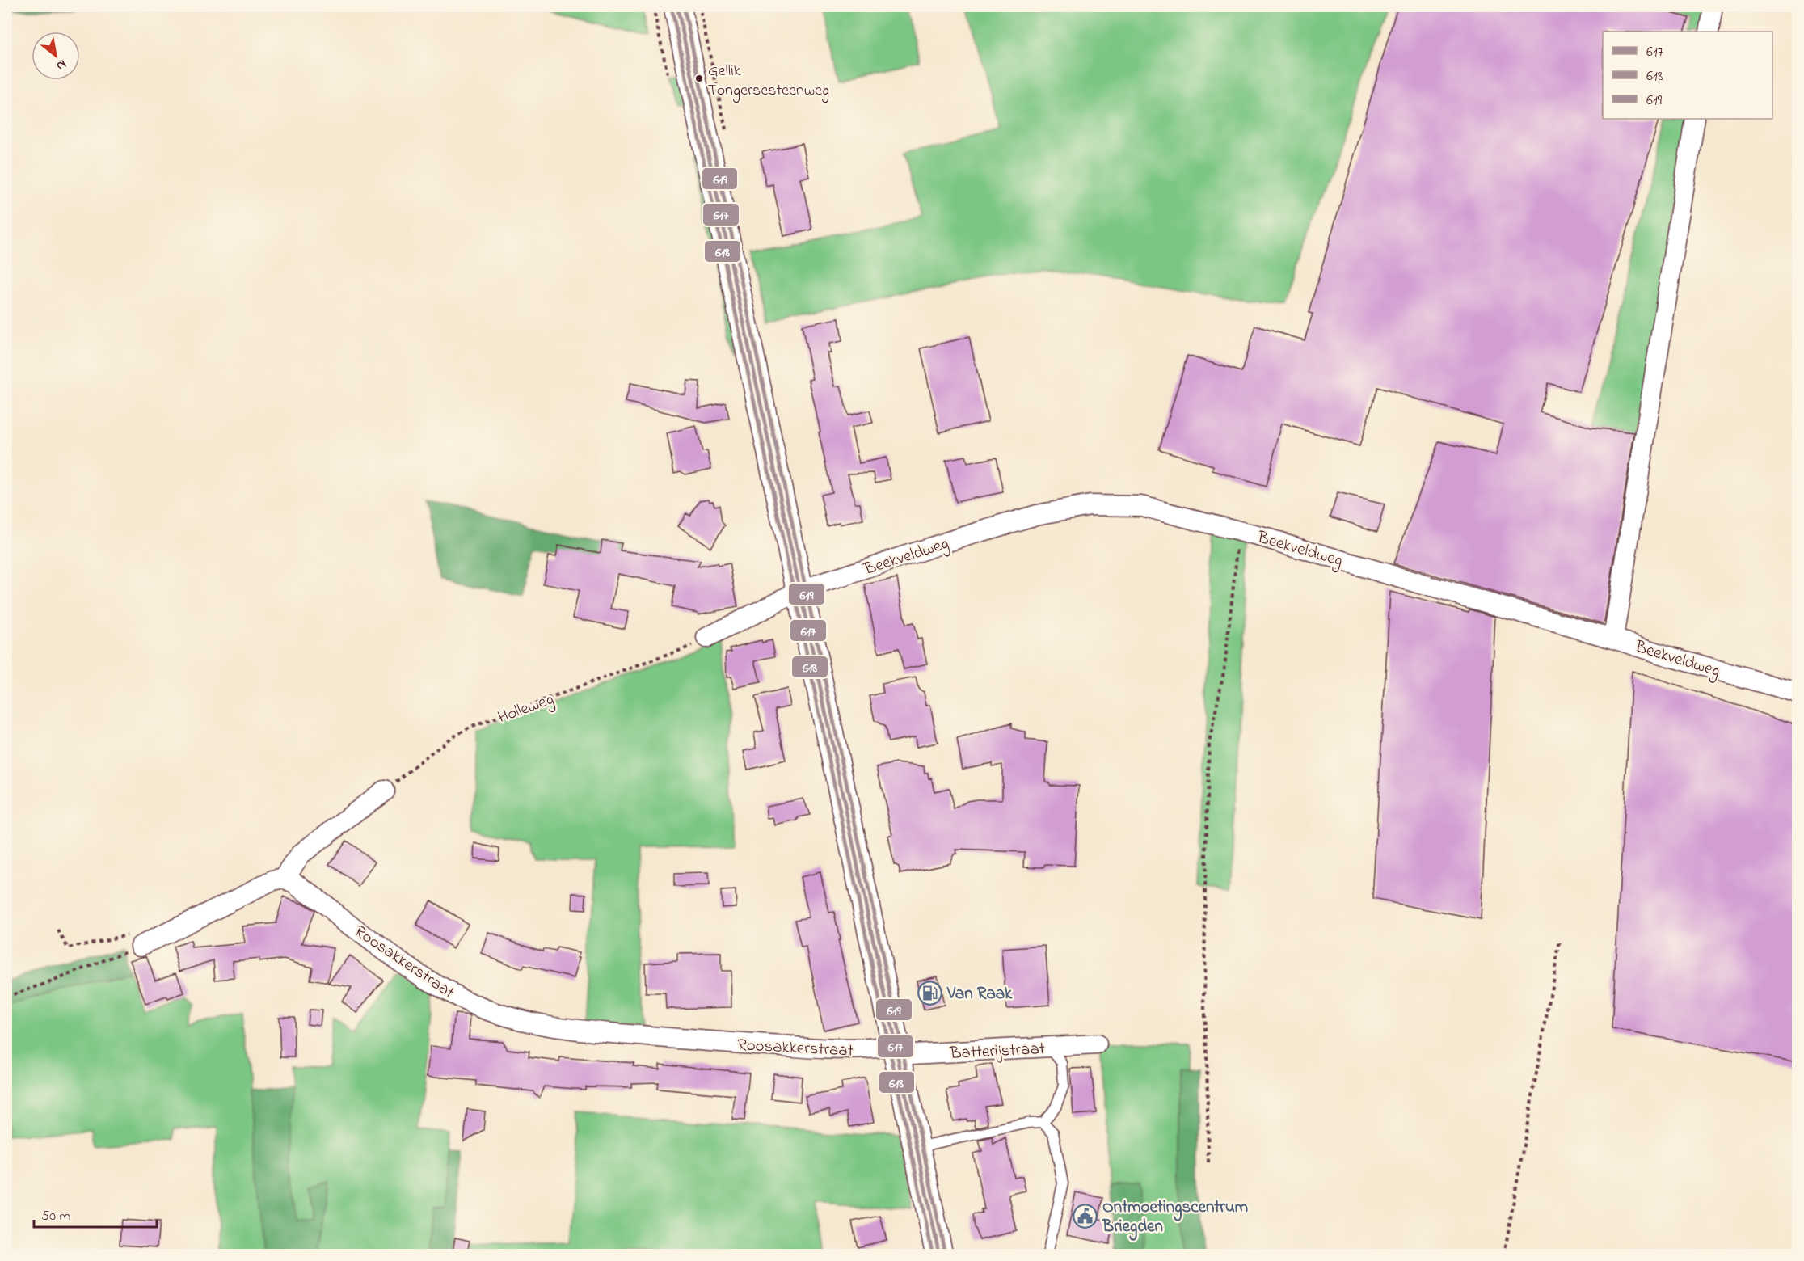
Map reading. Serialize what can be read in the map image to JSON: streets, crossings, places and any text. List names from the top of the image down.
{
  "streets": {
    "street": ["Beekveldweg", "Roosakkerstraat", "Batterijstraat"],
    "path": ["Holleweg"]
  },
  "crossings": [
    ["Roosakkerstraat", "Batterijstraat"]
  ],
  "places": {
    "other": ["Gellik Tongersesteenweg"],
    "fuel station": ["Van Raak"],
    "public building": ["Ontmoetingscentrum Briegden"]
  },
  "lines": ["transit line 617", "transit line 619", "transit line 618"],
  "legend": ["617", "618", "619"],
  "scale_bar": "50 m",
  "north": "bottom right"
}
